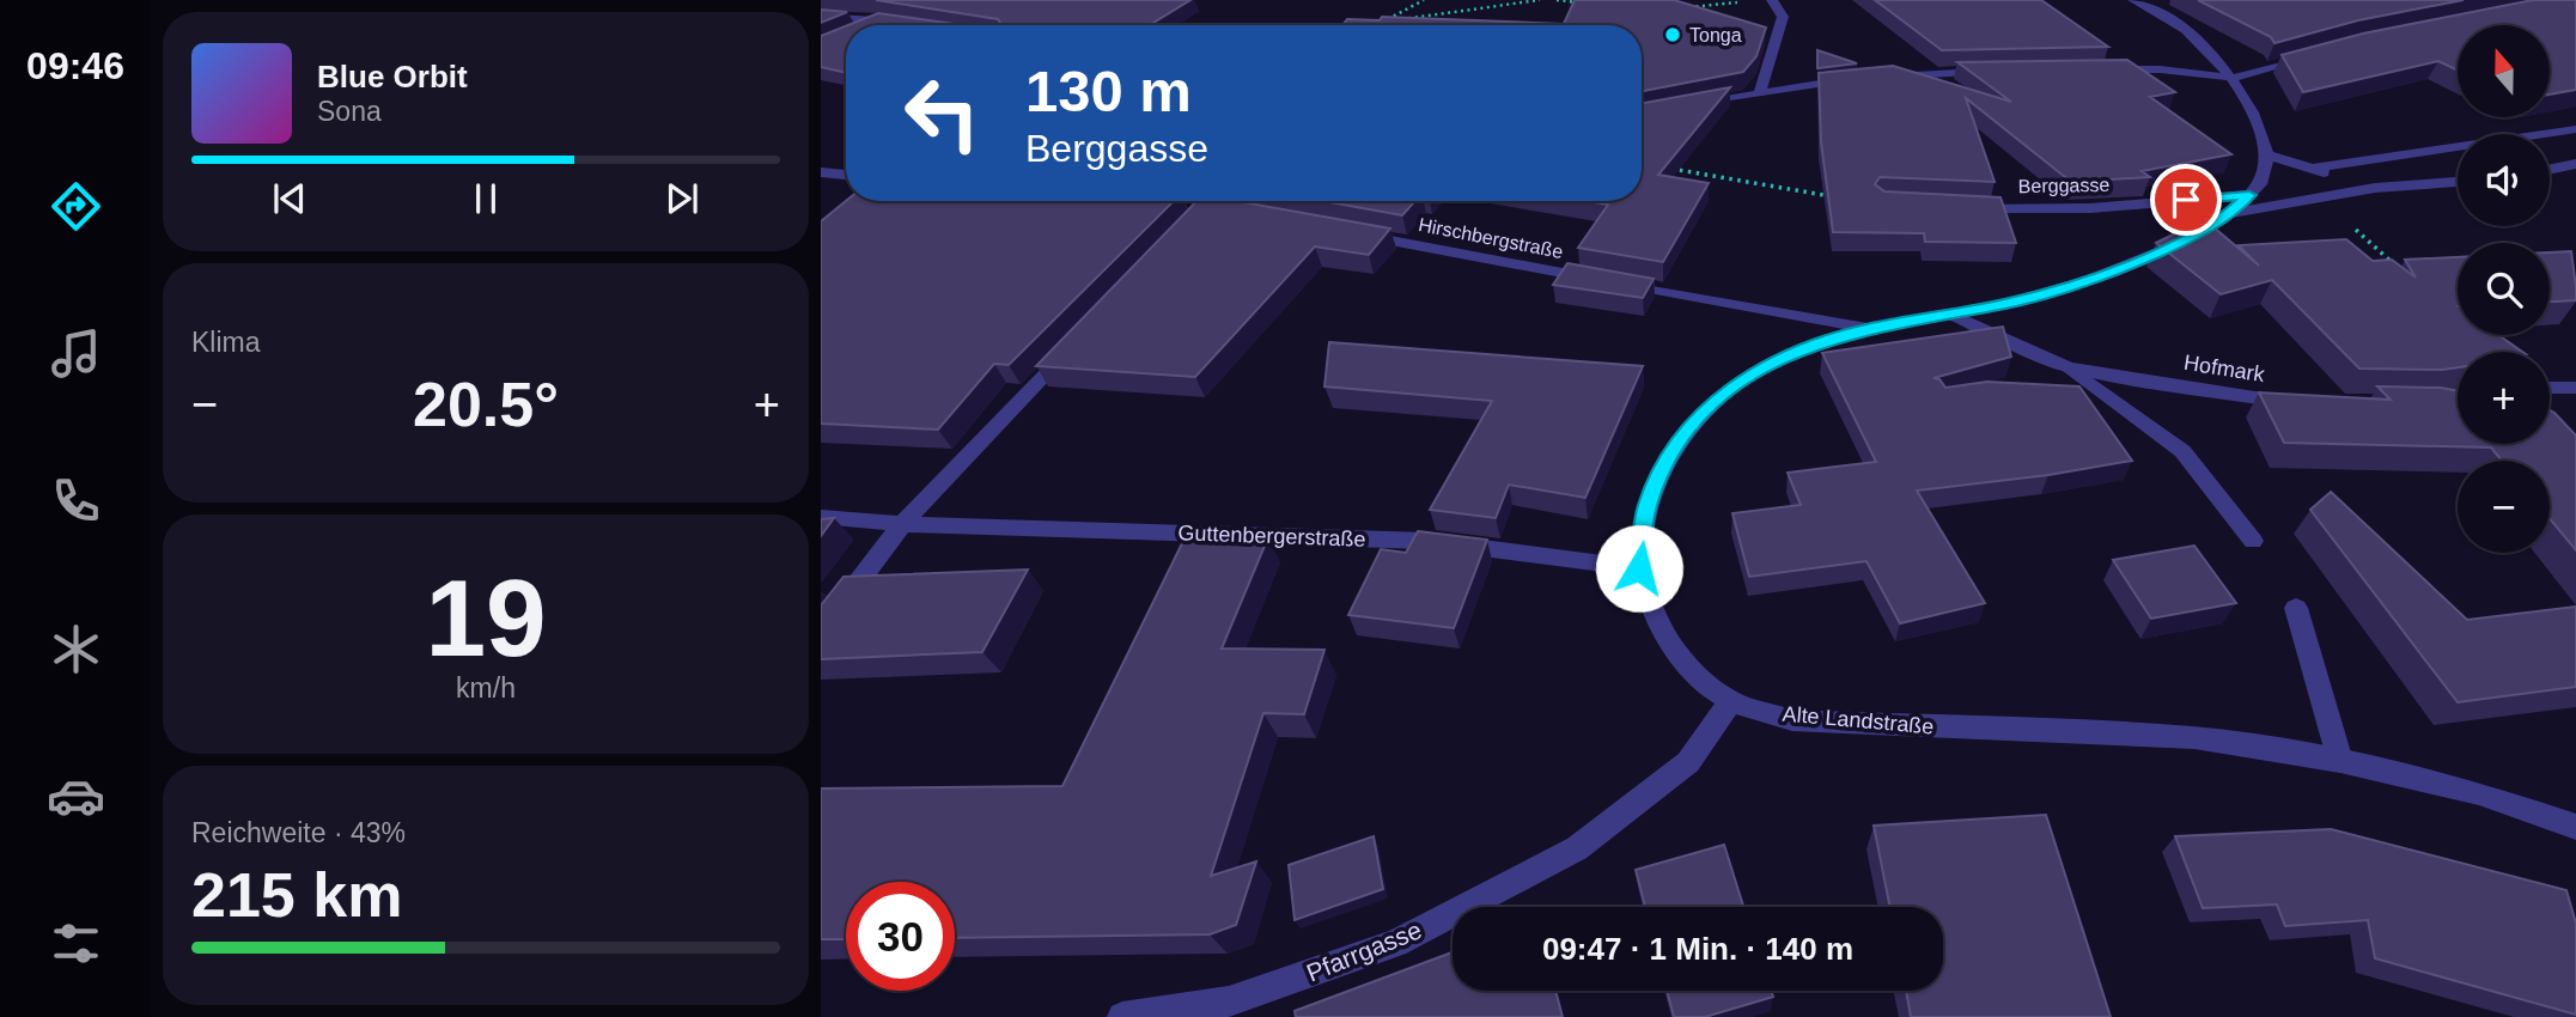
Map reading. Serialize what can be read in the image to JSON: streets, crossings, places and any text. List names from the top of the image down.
{
  "streets": {
    "street": [
      "Berggasse",
      "Hirschbergstraße",
      "Hofmark",
      "Guttenbergerstraße",
      "Alte Landstraße",
      "Pfarrgasse"
    ]
  },
  "crossings": [
    ["Berggasse", "Alte Landstraße"],
    ["Hirschbergstraße", "Alte Landstraße"],
    ["Guttenbergerstraße", "Alte Landstraße"],
    ["Alte Landstraße", "Pfarrgasse"]
  ],
  "places": ["Tonga"],
  "north": "top",
  "page": {
    "tabs": "09:46",
    "map_buttons": ["+", "−"],
    "turn": ["130 m", "Berggasse"],
    "song": ["Blue Orbit", "Sona"],
    "tile": [
      "Klima",
      ["19", "km/h"],
      ["Reichweite · 43%", "215 km"]
    ],
    "heat": ["−", "20.5°", "+"],
    "limit": "30",
    "trip": "09:47 · 1 Min. · 140 m"
  }
}
